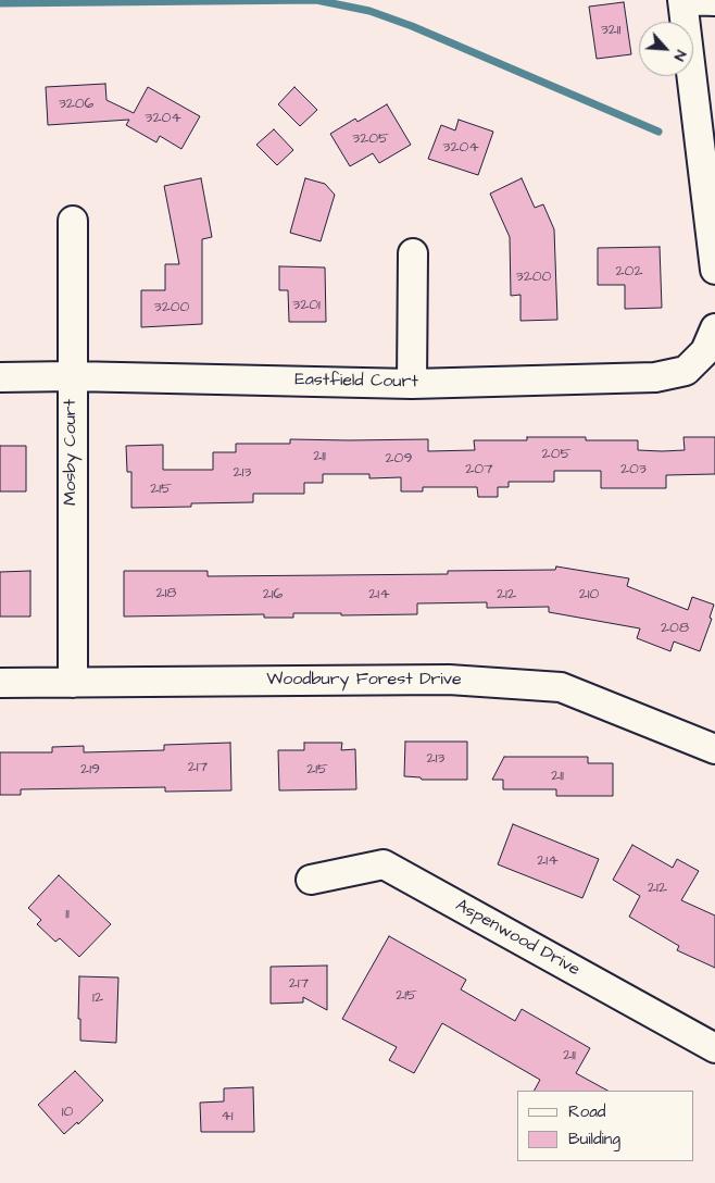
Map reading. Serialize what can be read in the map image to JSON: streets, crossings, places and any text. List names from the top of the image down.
{
  "streets": {
    "street": [
      "Eastfield Court",
      "Mosby Court",
      "Woodbury Forest Drive",
      "Aspenwood Drive"
    ]
  },
  "crossings": [
    ["Eastfield Court", "Mosby Court"],
    ["Mosby Court", "Woodbury Forest Drive"]
  ],
  "house_numbers": [
    "3211",
    "3206",
    "3204",
    "3205",
    "3204",
    "202",
    "3200",
    "3201",
    "3200",
    "205",
    "211",
    "209",
    "207",
    "203",
    "213",
    "215",
    "218",
    "216",
    "214",
    "212",
    "210",
    "208",
    "213",
    "217",
    "219",
    "215",
    "211",
    "214",
    "212",
    "11",
    "217",
    "215",
    "12",
    "211",
    "10",
    "41"
  ],
  "legend": ["Road", "Building"],
  "north": "bottom right"
}
